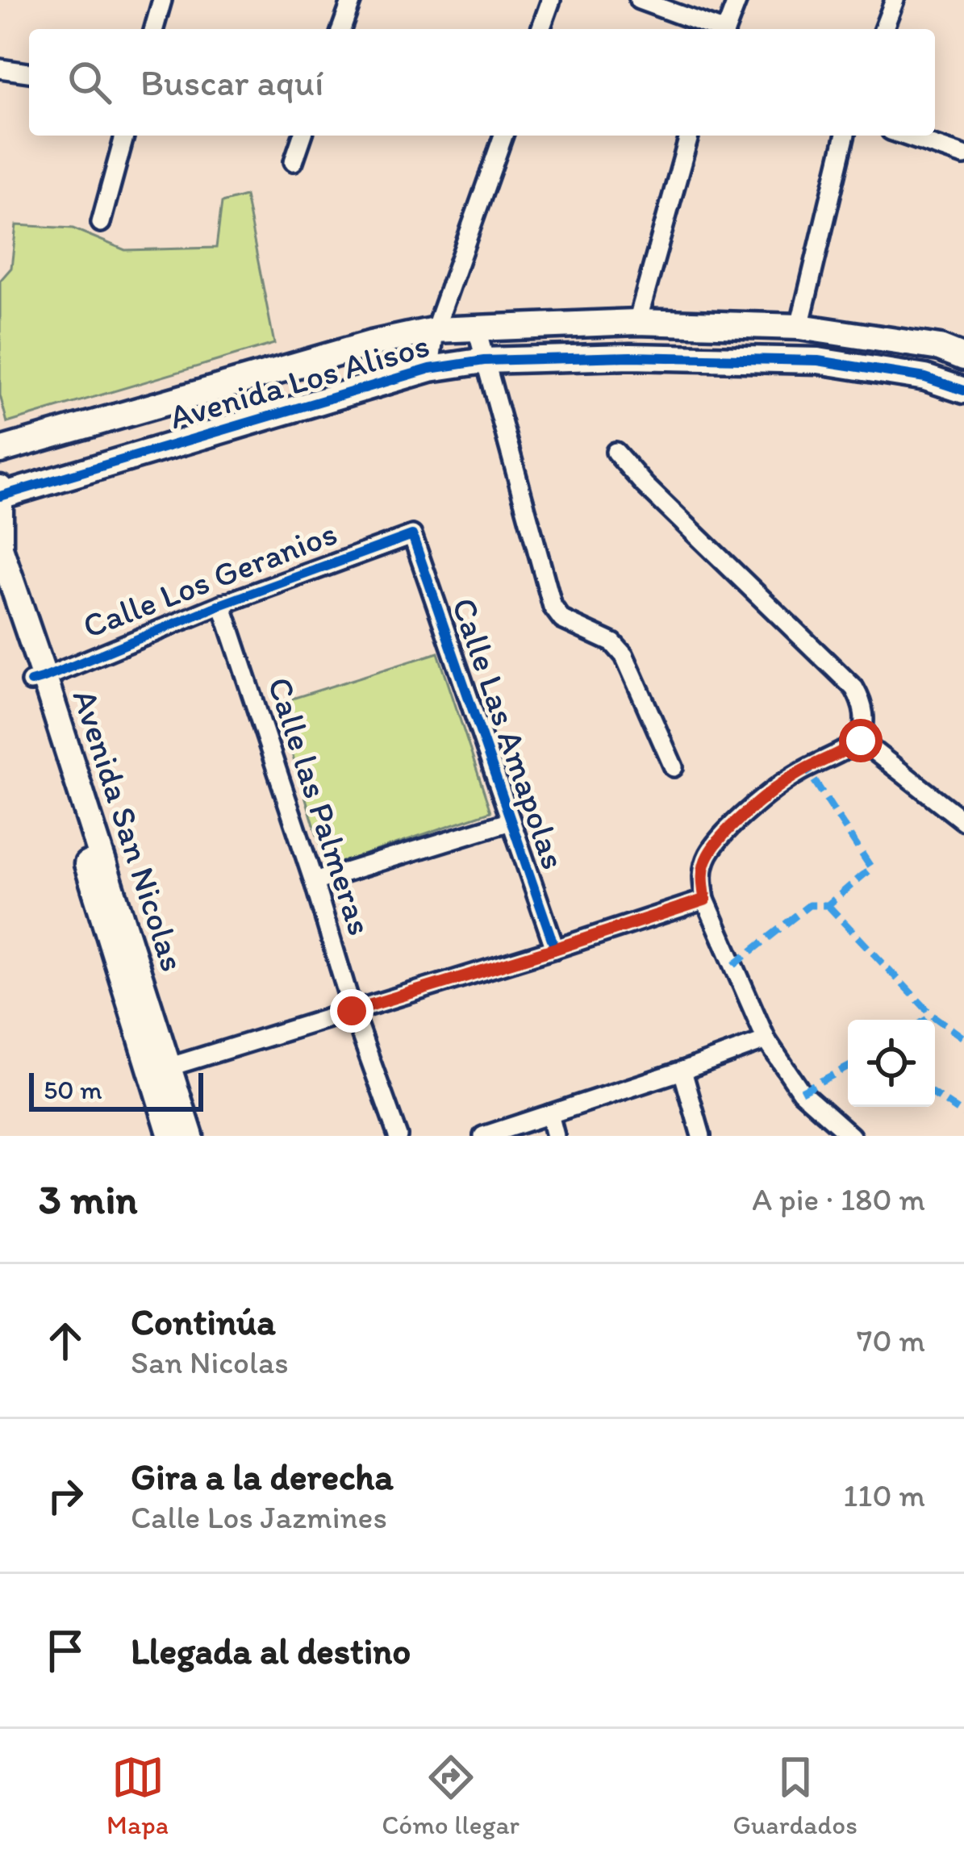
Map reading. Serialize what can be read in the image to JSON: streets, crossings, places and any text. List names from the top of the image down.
{
  "streets": {
    "street": [
      "Avenida Los Alisos",
      "Calle Los Geranios",
      "Calle Las Amapolas",
      "Calle las Palmeras",
      "Avenida San Nicolas"
    ]
  },
  "crossings": [
    ["Avenida Los Alisos", "Avenida San Nicolas"],
    ["Calle Los Geranios", "Calle Las Amapolas"],
    ["Calle Los Geranios", "Calle las Palmeras"],
    ["Calle Los Geranios", "Avenida San Nicolas"]
  ],
  "scale_bar": "50 m",
  "page": {
    "search": "Buscar aquí",
    "scale": "50 m",
    "heading": ["3 min", "A pie · 180 m"],
    "list": [
      ["Continúa", "San Nicolas", "70 m"],
      ["Gira a la derecha", "Calle Los Jazmines", "110 m"],
      "Llegada al destino"
    ],
    "nav": ["Mapa", "Cómo llegar", "Guardados"]
  }
}
